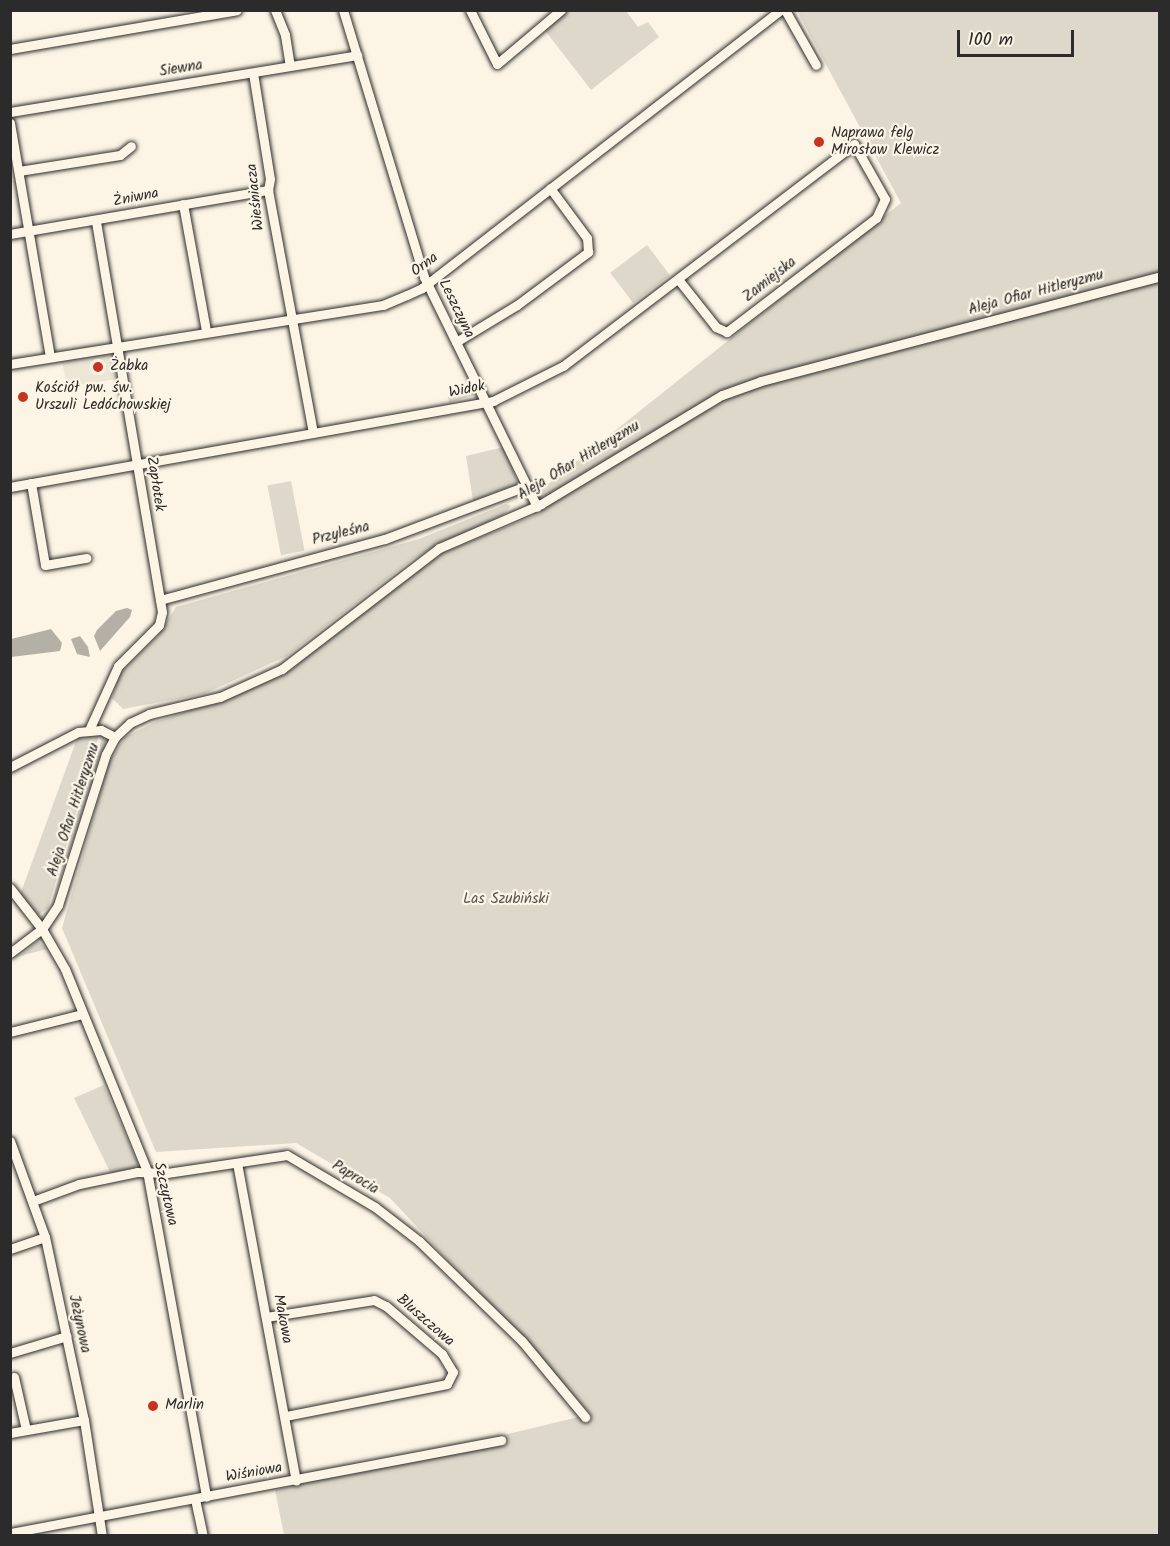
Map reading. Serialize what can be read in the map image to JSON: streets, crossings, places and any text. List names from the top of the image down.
{
  "streets": {
    "street": [
      "Siewna",
      "Wieśniacza",
      "Żniwna",
      "Orna",
      "Zamiejska",
      "Aleja Ofiar Hitleryzmu",
      "Leszczyna",
      "Widok",
      "Zapłotek",
      "Przyleśna",
      "Paprocia",
      "Szczytowa",
      "Makowa",
      "Bluszczowa",
      "Jeżynowa",
      "Wiśniowa"
    ]
  },
  "crossings": [
    ["Siewna", "Wieśniacza"],
    ["Siewna", "Leszczyna"],
    ["Wieśniacza", "Żniwna"],
    ["Wieśniacza", "Orna"],
    ["Wieśniacza", "Widok"],
    ["Żniwna", "Zapłotek"],
    ["Orna", "Leszczyna"],
    ["Orna", "Zapłotek"],
    ["Zamiejska", "Widok"],
    ["Aleja Ofiar Hitleryzmu", "Leszczyna"],
    ["Aleja Ofiar Hitleryzmu", "Szczytowa"],
    ["Leszczyna", "Widok"],
    ["Leszczyna", "Przyleśna"],
    ["Widok", "Zapłotek"],
    ["Zapłotek", "Przyleśna"],
    ["Paprocia", "Szczytowa"],
    ["Paprocia", "Makowa"],
    ["Paprocia", "Jeżynowa"],
    ["Szczytowa", "Wiśniowa"],
    ["Makowa", "Bluszczowa"],
    ["Makowa", "Wiśniowa"],
    ["Jeżynowa", "Wiśniowa"]
  ],
  "parks": ["Las Szubiński"],
  "places": [
    "Naprawa felg Mirosław Klewicz",
    "Żabka",
    "Kościół pw. św. Urszuli Ledóchowskiej",
    "Marlin"
  ],
  "scale_bar": "100 m"
}
